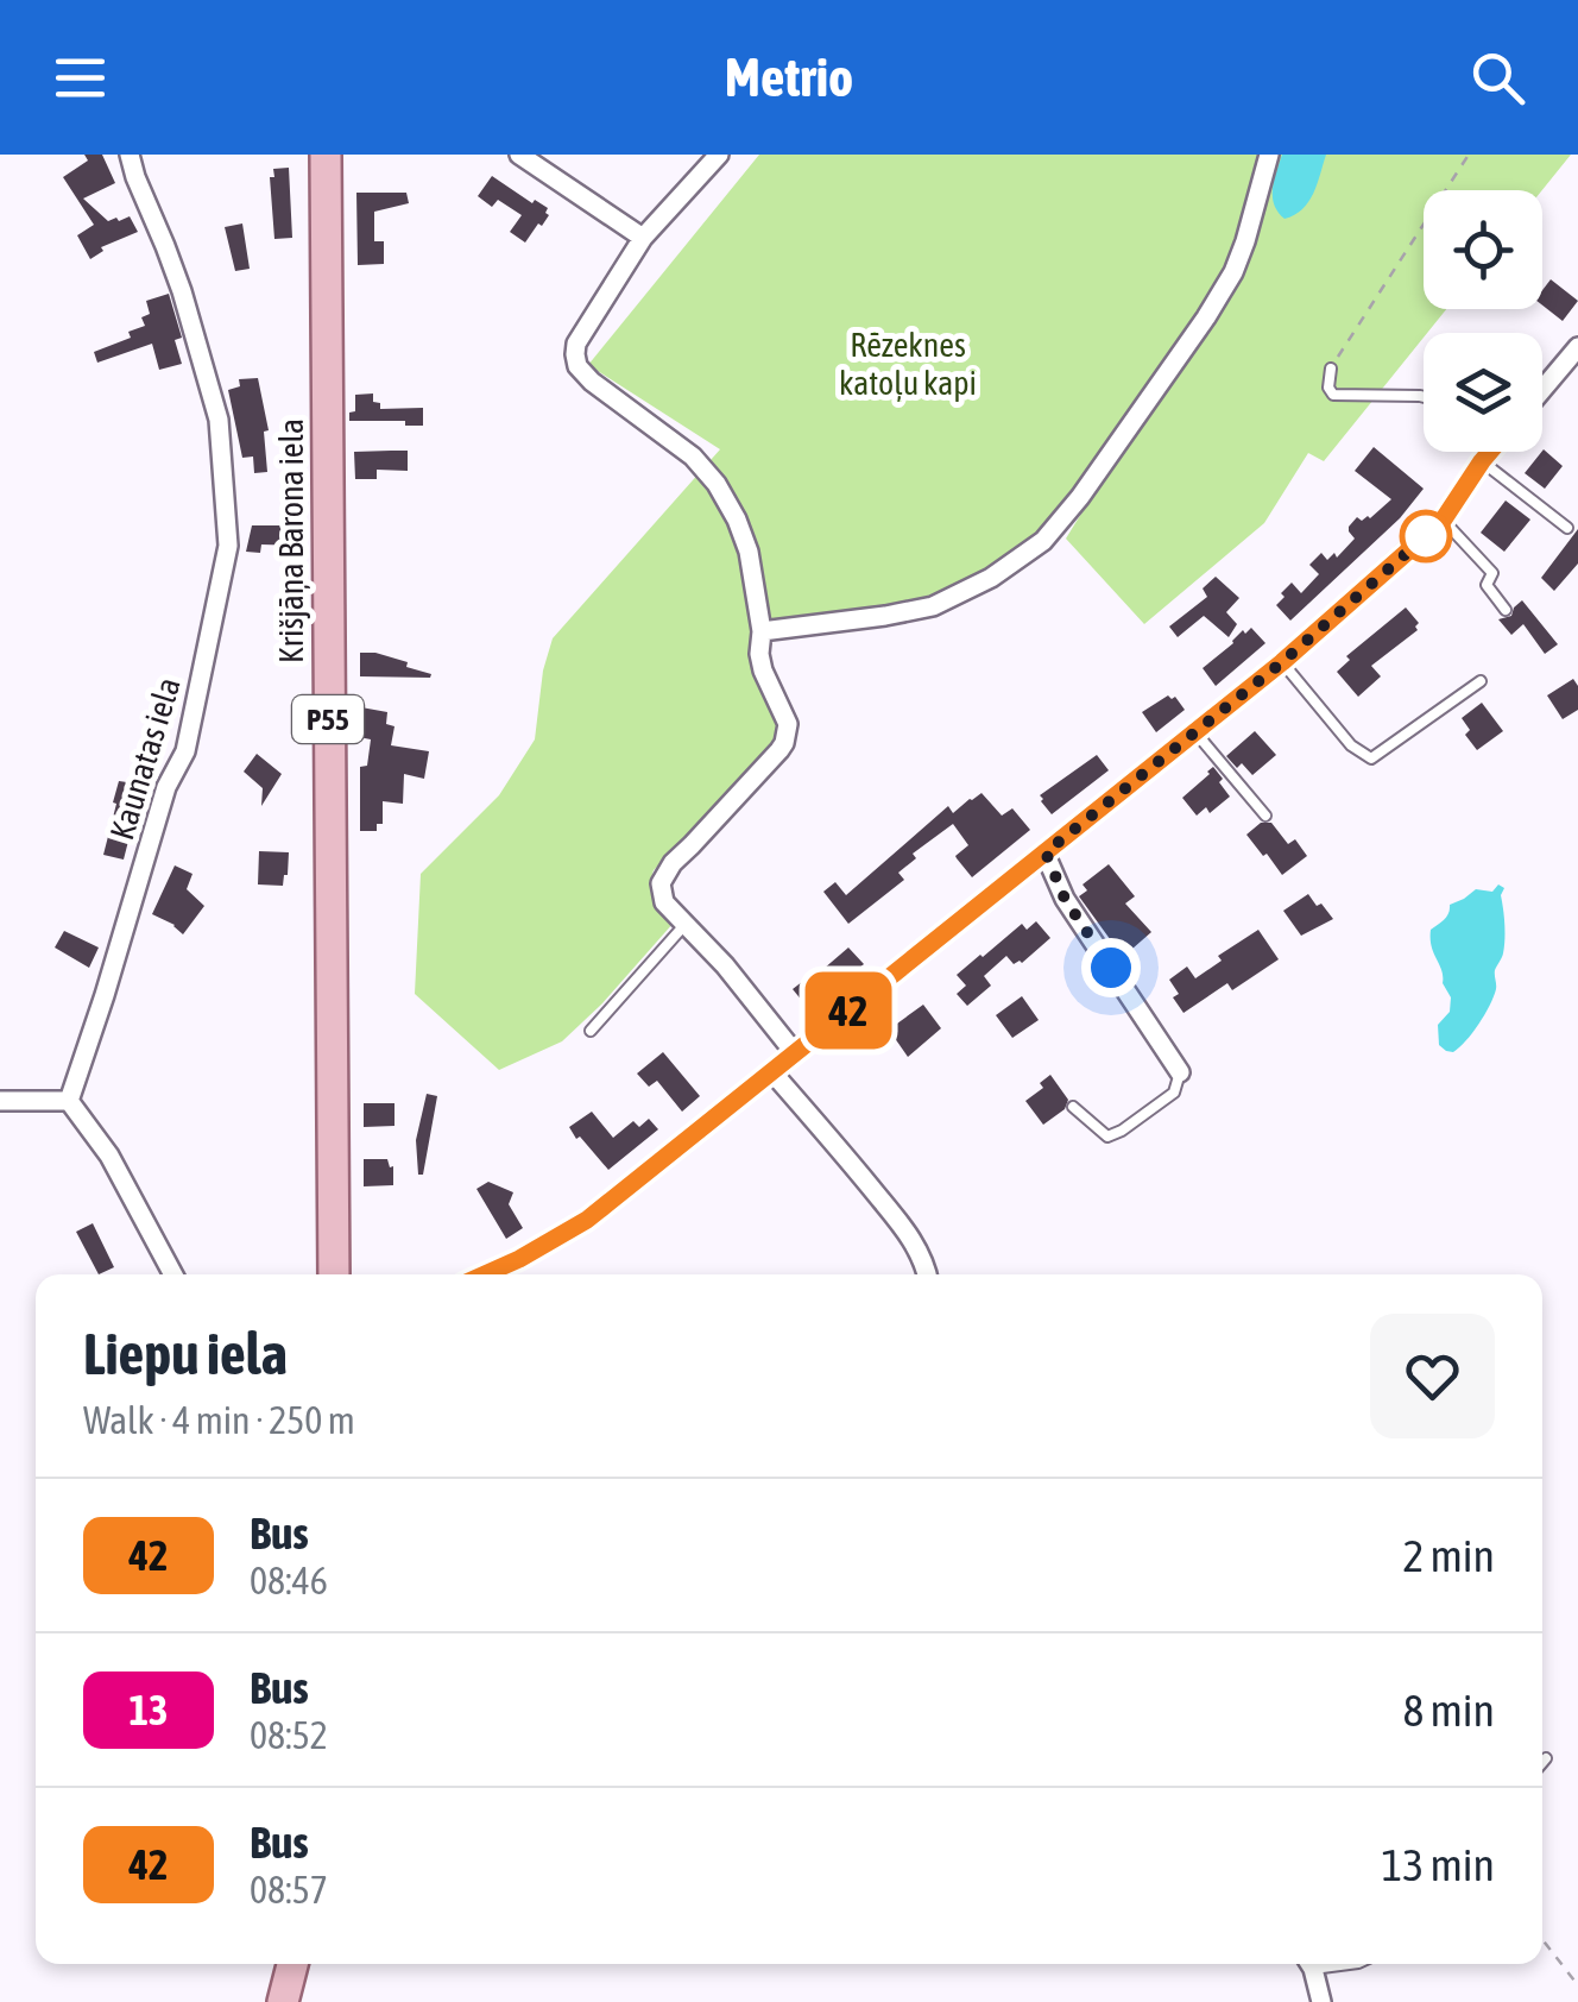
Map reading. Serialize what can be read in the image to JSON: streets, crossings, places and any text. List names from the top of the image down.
{
  "streets": {
    "main road": ["Krišjāņa Barona iela", "P55"],
    "street": ["Kaunatas iela"]
  },
  "parks": ["Rēzeknes katoļu kapi"],
  "lines": ["bus line 42"],
  "page": {
    "header": "Metrio",
    "on_map": "42",
    "heading": ["Liepu iela", "Walk · 4 min · 250 m"],
    "list": [
      {
        "mark": "42",
        "name": "Bus",
        "note": "08:46",
        "value": "2 min"
      },
      {
        "mark": "13",
        "name": "Bus",
        "note": "08:52",
        "value": "8 min"
      },
      {
        "mark": "42",
        "name": "Bus",
        "note": "08:57",
        "value": "13 min"
      }
    ]
  }
}
